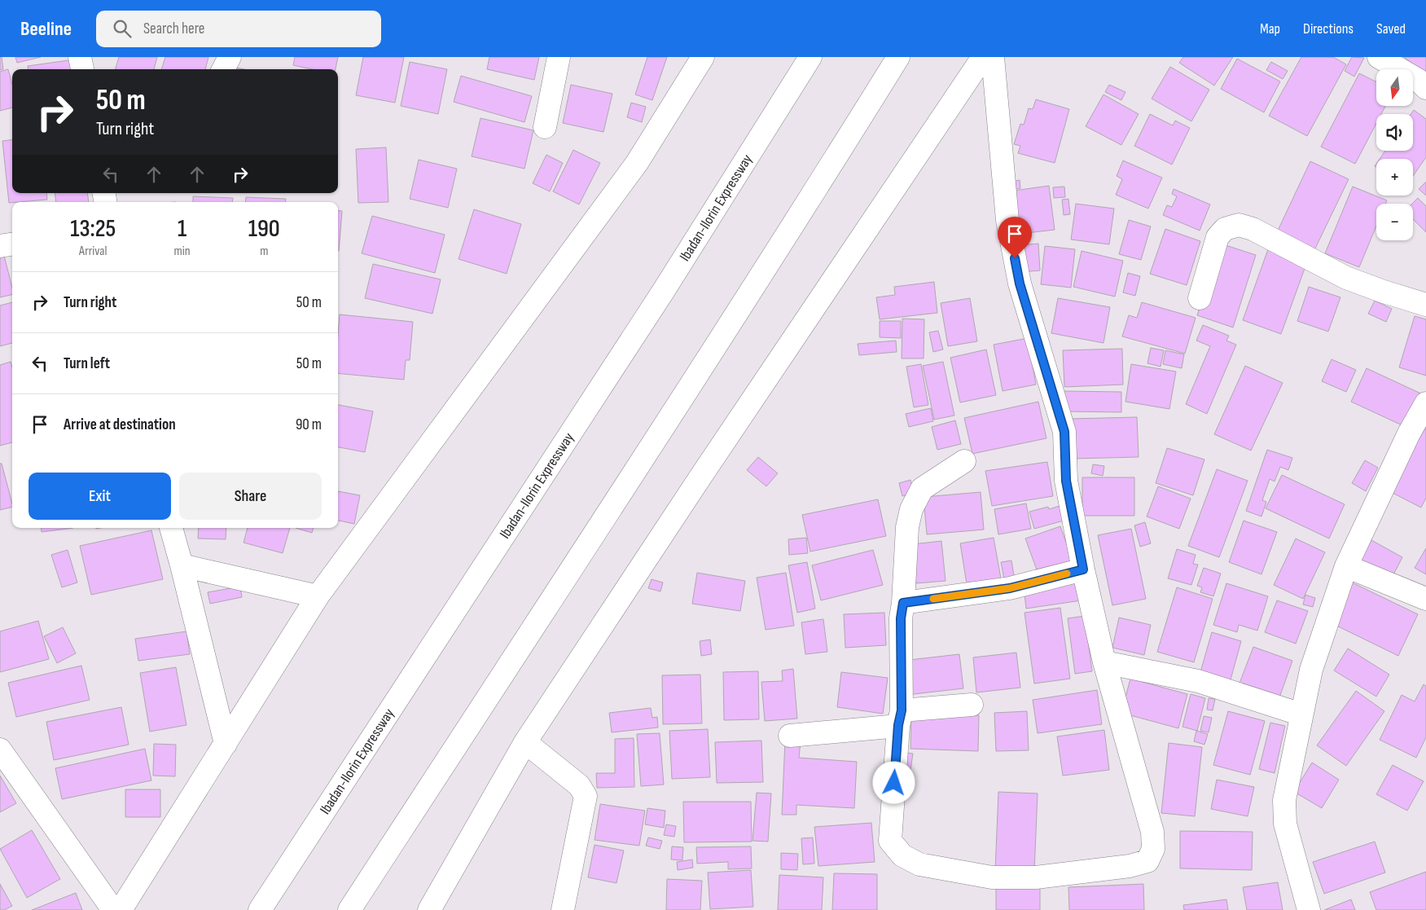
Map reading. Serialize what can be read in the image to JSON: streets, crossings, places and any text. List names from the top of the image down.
{
  "streets": {
    "main road": ["Ibadan-Ilorin Expressway"]
  },
  "north": "bottom",
  "page": {
    "header": "Beeline",
    "search": "Search here",
    "nav": ["Map", "Directions", "Saved"],
    "map_buttons": ["+", "−"],
    "turn": ["50 m", "Turn right"],
    "eta": [
      "13:25",
      "Arrival",
      "1",
      "min",
      "190",
      "m"
    ],
    "list": [
      {
        "name": "Turn right",
        "value": "50 m"
      },
      {
        "name": "Turn left",
        "value": "50 m"
      },
      {
        "name": "Arrive at destination",
        "value": "90 m"
      }
    ],
    "buttons": ["Exit", "Share"]
  }
}
